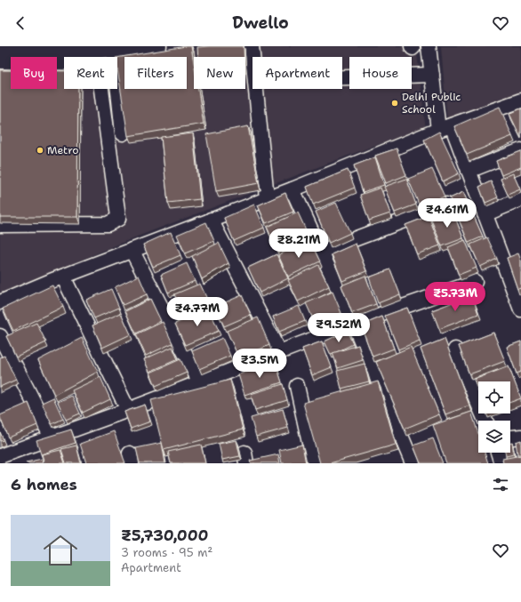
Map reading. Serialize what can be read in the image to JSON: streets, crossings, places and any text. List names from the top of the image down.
{
  "places": ["Delhi Public School", "Metro"],
  "page": {
    "header": "Dwello",
    "chip": [
      "Buy",
      "Rent",
      "Filters",
      "New",
      "Apartment",
      "House"
    ],
    "price": [
      "₹4.61M",
      "₹8.21M",
      "₹5.73M",
      "₹4.77M",
      "₹9.52M",
      "₹3.5M"
    ],
    "heading": "6 homes",
    "list": [
      {
        "name": "₹5,730,000",
        "note": "3 rooms · 95 m² · Apartment"
      }
    ]
  }
}
